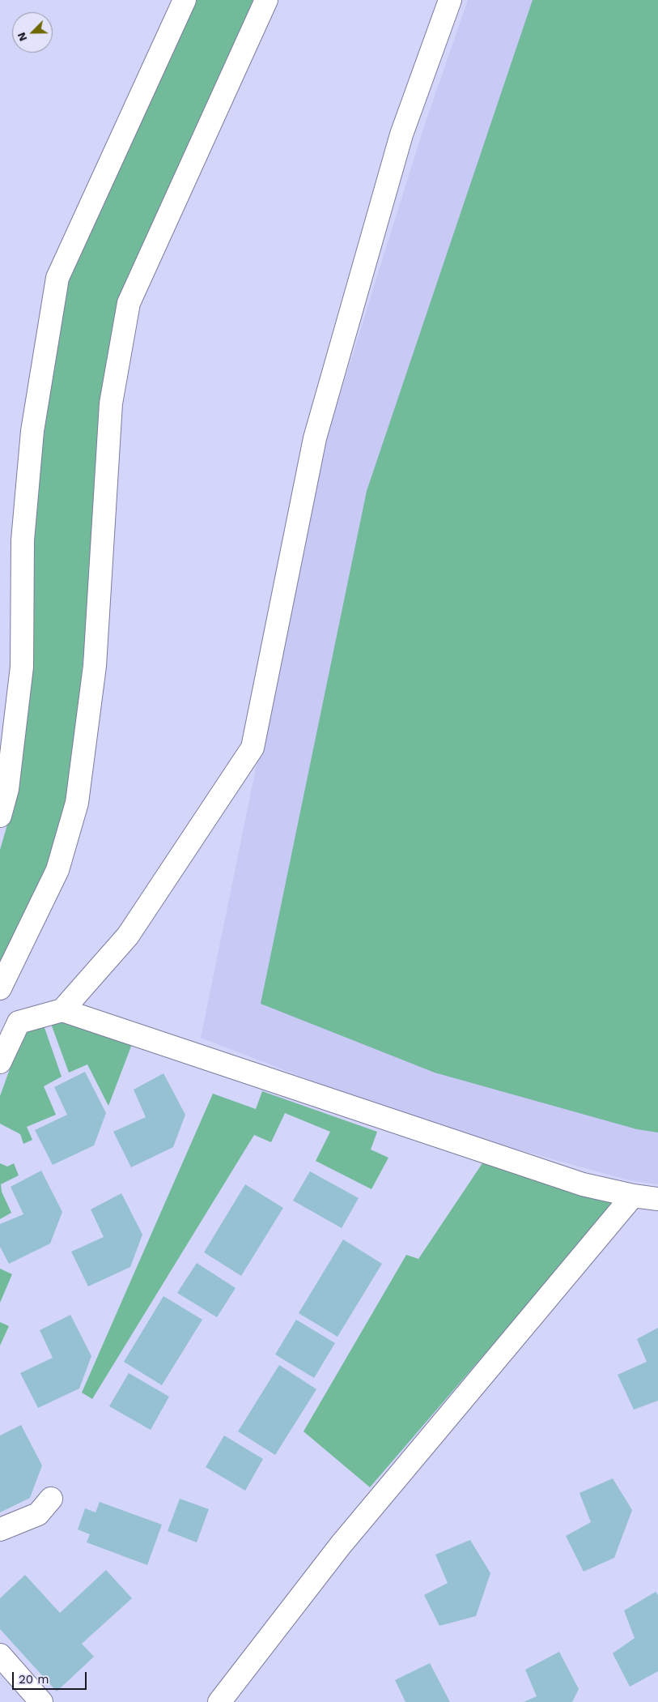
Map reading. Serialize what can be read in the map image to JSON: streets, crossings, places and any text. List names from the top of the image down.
{
  "scale_bar": "20 m",
  "north": "bottom left"
}
